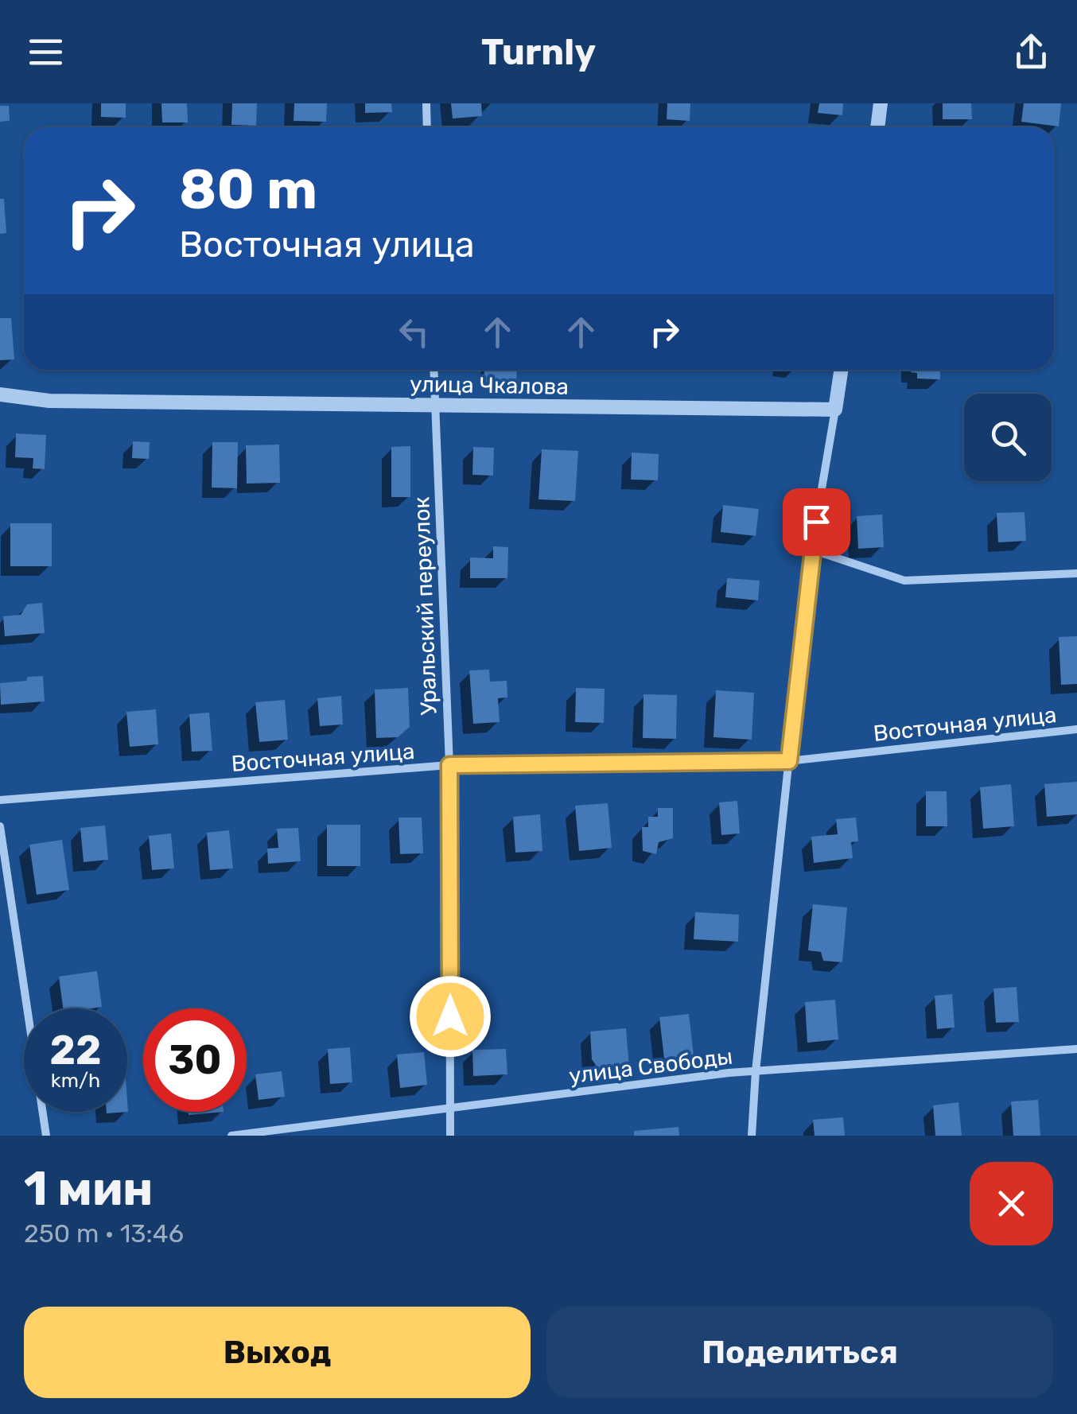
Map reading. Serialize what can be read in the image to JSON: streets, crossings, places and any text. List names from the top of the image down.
{
  "streets": {
    "street": [
      "улица Чкалова",
      "Уральский переулок",
      "Восточная улица",
      "улица Свободы"
    ]
  },
  "crossings": [
    ["улица Чкалова", "Уральский переулок"],
    ["Уральский переулок", "Восточная улица"],
    ["Уральский переулок", "улица Свободы"]
  ],
  "page": {
    "header": "Turnly",
    "turn": ["80 m", "Восточная улица"],
    "speed": "22 km/h",
    "limit": "30",
    "heading": ["1 мин", "250 m · 13:46"],
    "buttons": ["Выход", "Поделиться"]
  }
}
